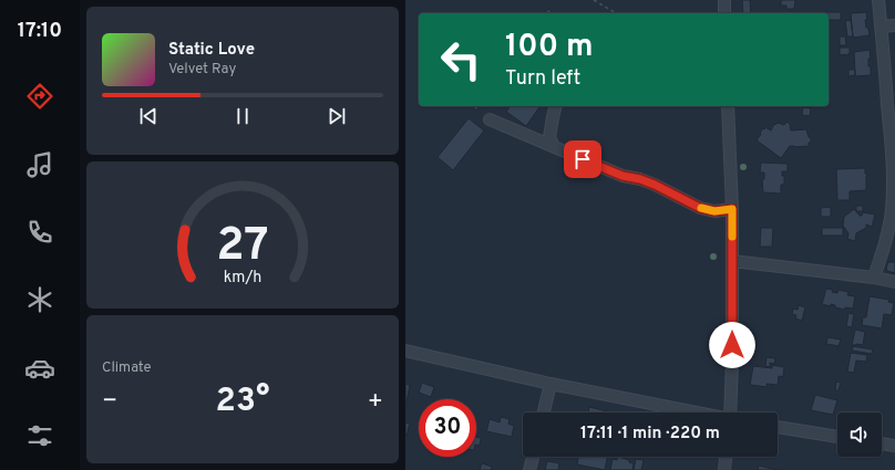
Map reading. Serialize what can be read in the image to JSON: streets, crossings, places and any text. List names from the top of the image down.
{
  "page": {
    "tabs": "17:10",
    "turn": ["100 m", "Turn left"],
    "song": ["Static Love", "Velvet Ray"],
    "tile": "Climate",
    "heat": ["−", "23°", "+"],
    "limit": "30",
    "trip": "17:11 · 1 min · 220 m",
    "gauge": ["27", "km/h"]
  }
}
